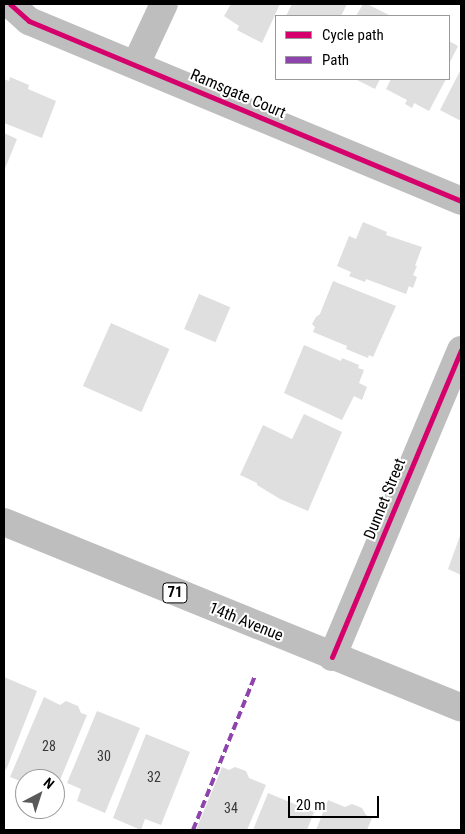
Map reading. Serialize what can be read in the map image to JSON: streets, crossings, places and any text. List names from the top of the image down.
{
  "streets": {
    "street": [
      "Ramsgate Court",
      "Dunnet Street",
      "71",
      "14th Avenue"
    ]
  },
  "crossings": [
    ["Dunnet Street", "14th Avenue"]
  ],
  "house_numbers": [
    "28",
    "30",
    "32",
    "34"
  ],
  "legend": ["Cycle path", "Path"],
  "scale_bar": "20 m",
  "north": "top right"
}
